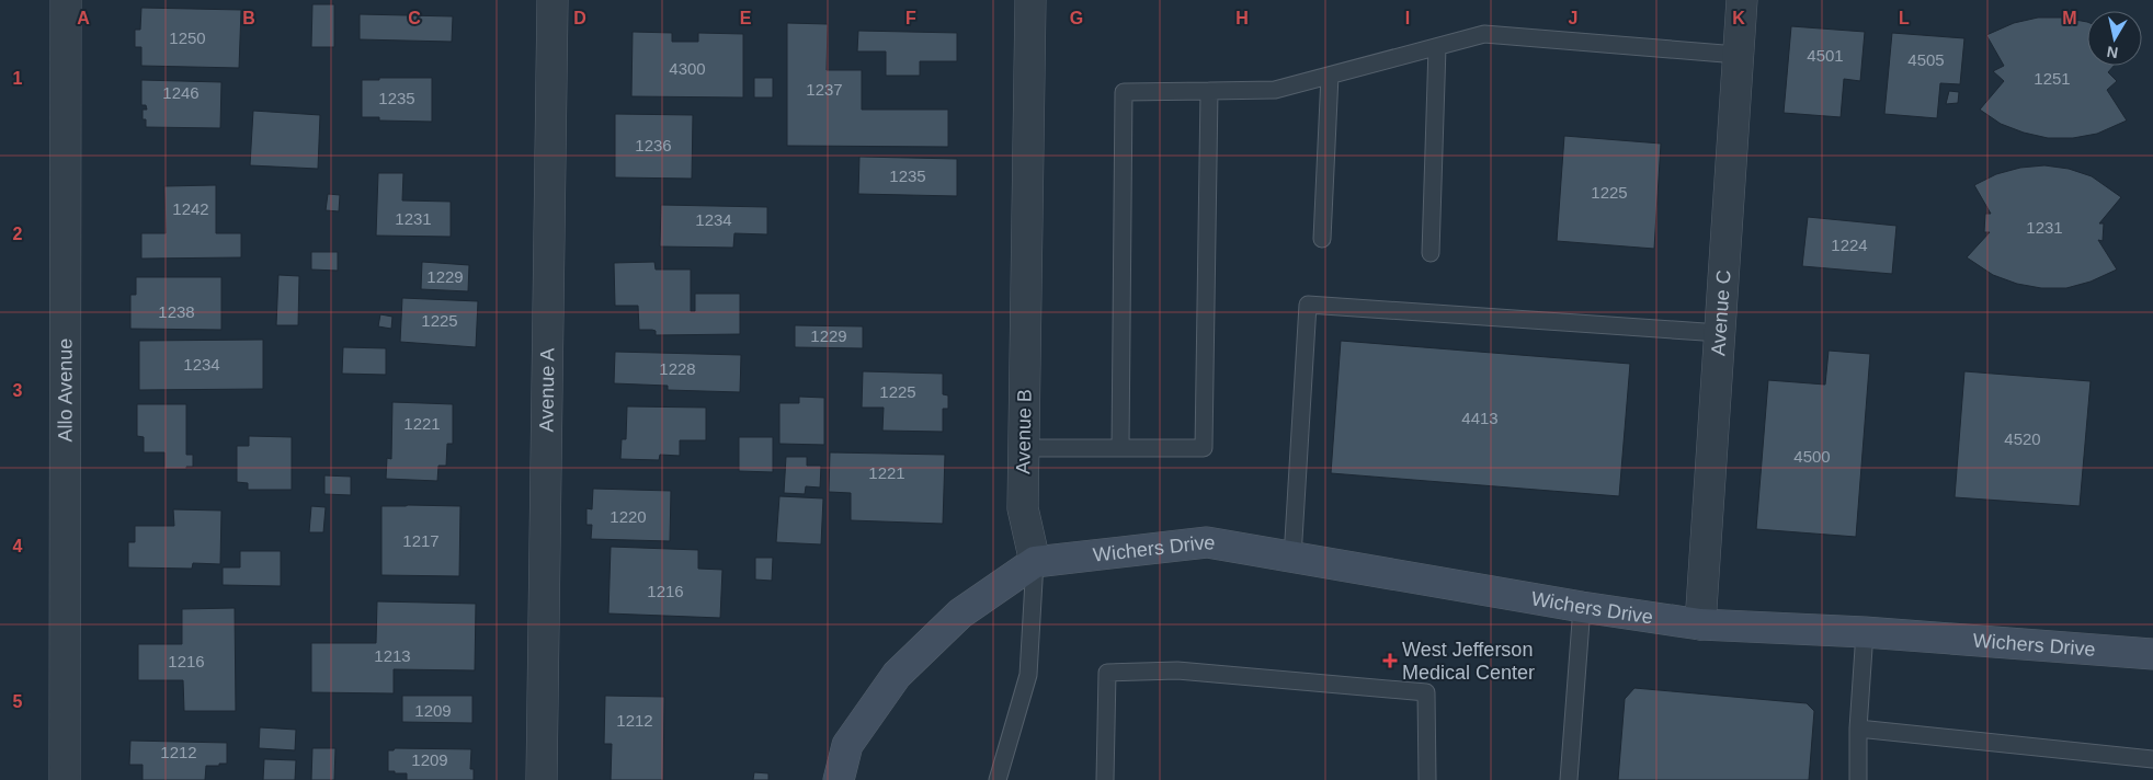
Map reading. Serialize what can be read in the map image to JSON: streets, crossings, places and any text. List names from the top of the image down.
{
  "streets": {
    "street": [
      "Avenue C",
      "Allo Avenue",
      "Avenue A",
      "Avenue B",
      "Wichers Drive"
    ]
  },
  "crossings": [
    ["Avenue C", "Wichers Drive"],
    ["Avenue B", "Wichers Drive"]
  ],
  "places": {
    "health": ["West Jefferson Medical Center"]
  },
  "house_numbers": [
    "1250",
    "4501",
    "4505",
    "4300",
    "1251",
    "1237",
    "1246",
    "1235",
    "1236",
    "1235",
    "1225",
    "1242",
    "1231",
    "1234",
    "1231",
    "1224",
    "1229",
    "1238",
    "1225",
    "1229",
    "1234",
    "1228",
    "1225",
    "4413",
    "1221",
    "4520",
    "4500",
    "1221",
    "1220",
    "1217",
    "1216",
    "1213",
    "1216",
    "1209",
    "1212",
    "1212",
    "1209"
  ],
  "north": "bottom",
  "grid": {
    "columns": [
      "A",
      "B",
      "C",
      "D",
      "E",
      "F",
      "G",
      "H",
      "I",
      "J",
      "K",
      "L",
      "M"
    ],
    "rows": [
      "1",
      "2",
      "3",
      "4",
      "5"
    ]
  }
}
